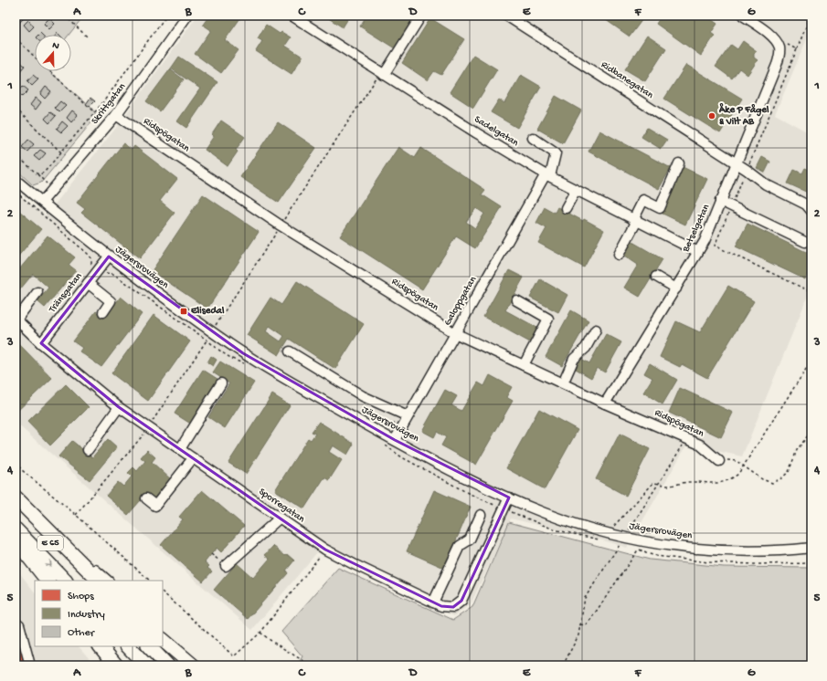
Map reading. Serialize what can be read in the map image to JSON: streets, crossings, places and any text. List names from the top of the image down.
{
  "streets": {
    "highway": ["E 65"],
    "street": [
      "Ridbanegatan",
      "Skrittgatan",
      "Sadelgatan",
      "Ridspögatan",
      "Betselgatan",
      "Jägersrovägen",
      "Tränsgatan",
      "Galoppgatan",
      "Sporregatan"
    ]
  },
  "crossings": [
    ["Ridbanegatan", "Betselgatan"],
    ["Skrittgatan", "Ridspögatan"],
    ["Skrittgatan", "Jägersrovägen"],
    ["Sadelgatan", "Betselgatan"],
    ["Sadelgatan", "Galoppgatan"],
    ["Ridspögatan", "Betselgatan"],
    ["Ridspögatan", "Galoppgatan"],
    ["Jägersrovägen", "Tränsgatan"],
    ["Jägersrovägen", "Galoppgatan"],
    ["Jägersrovägen", "Sporregatan"],
    ["Tränsgatan", "Sporregatan"]
  ],
  "places": {
    "other": ["Åke P Fågel & Vilt AB"],
    "transit": ["Elisedal"]
  },
  "legend": ["Shops", "Industry", "Other"],
  "north": "top",
  "grid": {
    "columns": [
      "A",
      "B",
      "C",
      "D",
      "E",
      "F",
      "G"
    ],
    "rows": [
      "1",
      "2",
      "3",
      "4",
      "5"
    ]
  }
}
